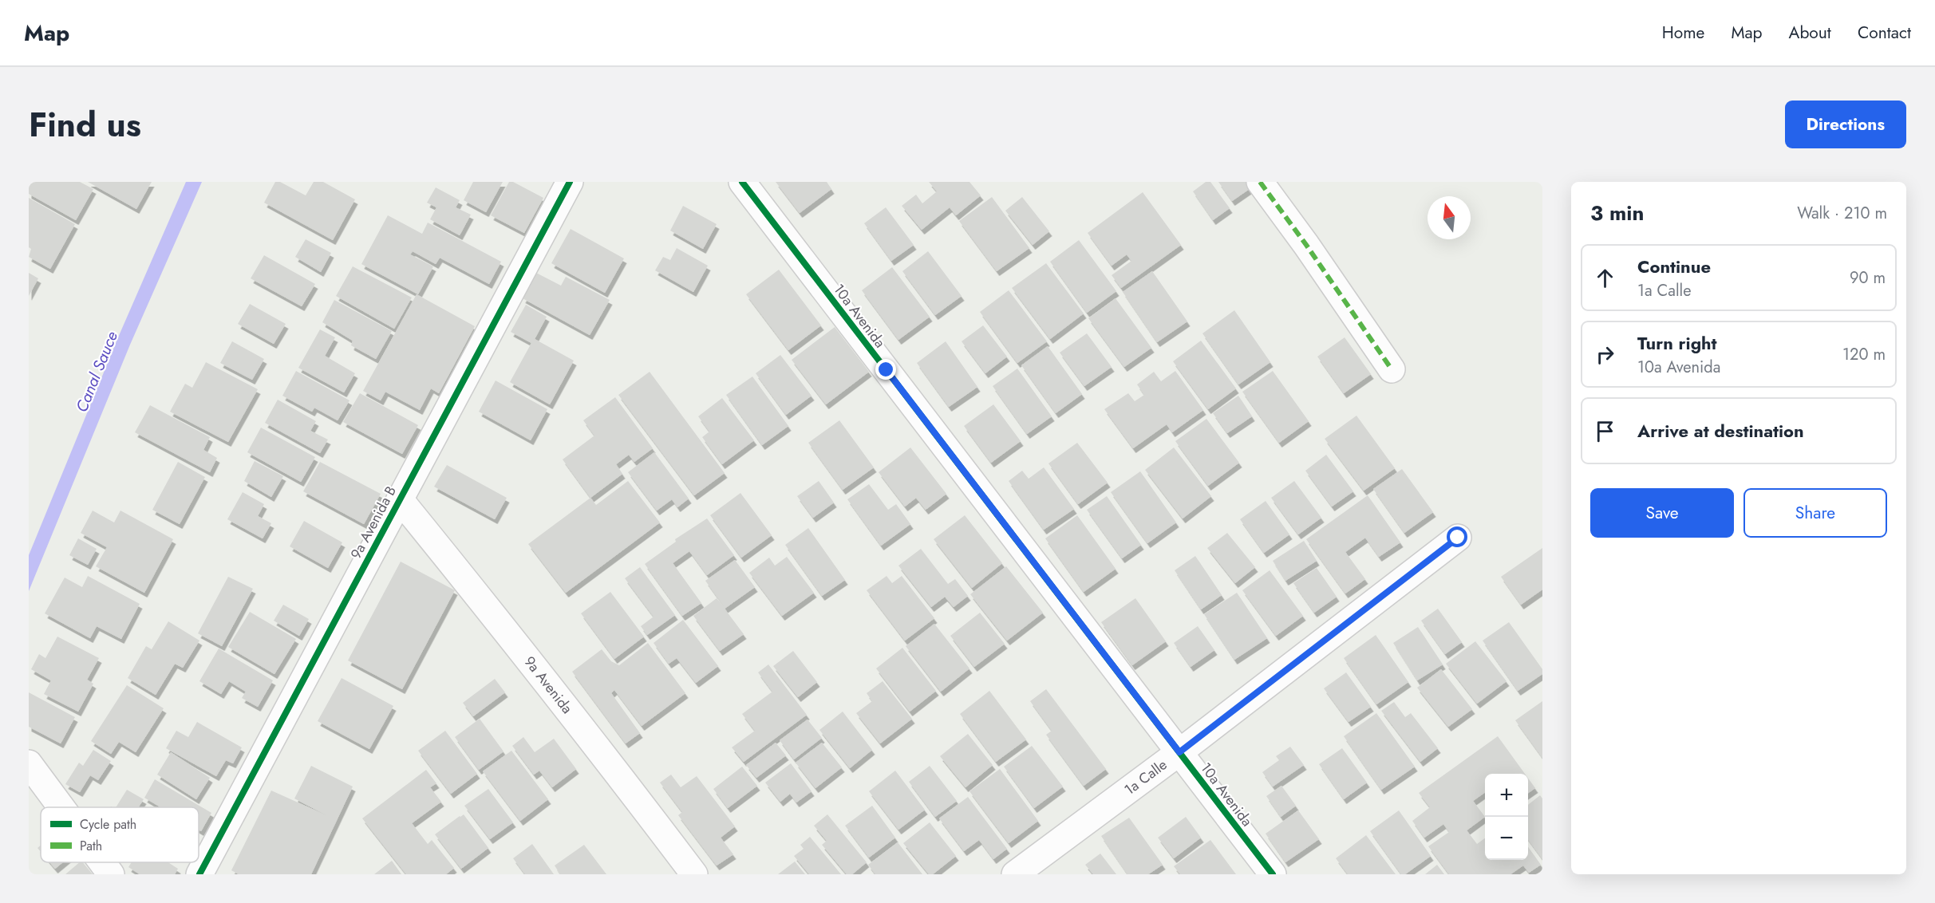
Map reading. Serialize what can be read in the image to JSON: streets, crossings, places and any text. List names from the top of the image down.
{
  "streets": {
    "street": [
      "10a Avenida",
      "9a Avenida B",
      "9a Avenida",
      "1a Calle"
    ]
  },
  "crossings": [
    ["10a Avenida", "1a Calle"],
    ["9a Avenida B", "9a Avenida"]
  ],
  "water": ["Canal Sauce"],
  "legend": ["Cycle path", "Path"],
  "north": "top",
  "page": {
    "header": "Map",
    "nav": [
      "Home",
      "Map",
      "About",
      "Contact"
    ],
    "title": "Find us",
    "buttons": [
      "Directions",
      ["Save", "Share"]
    ],
    "heading": ["3 min", "Walk · 210 m"],
    "list": [
      ["Continue", "1a Calle", "90 m"],
      ["Turn right", "10a Avenida", "120 m"],
      "Arrive at destination"
    ],
    "map_buttons": ["+", "−"]
  }
}
